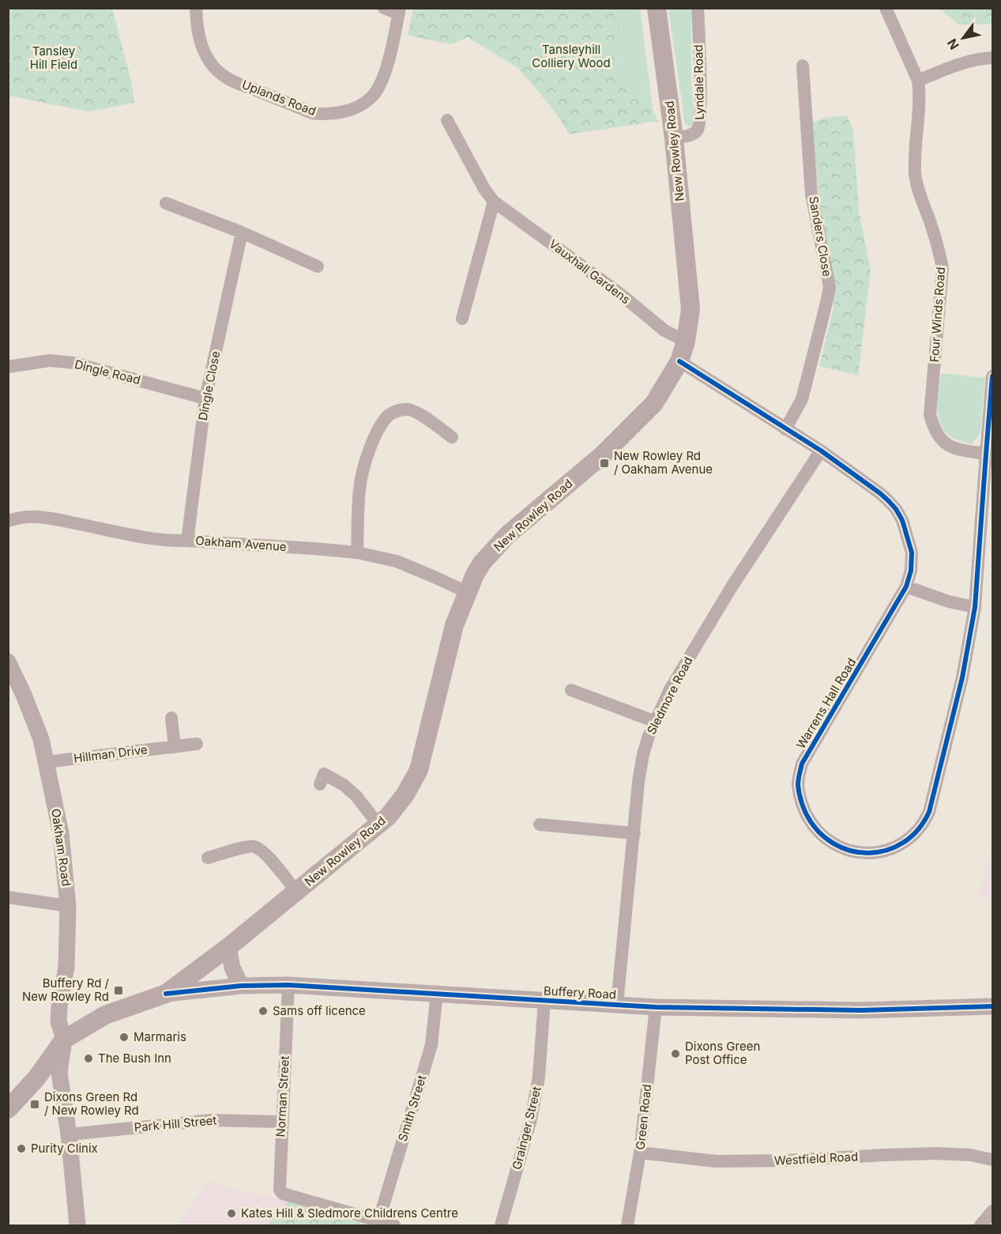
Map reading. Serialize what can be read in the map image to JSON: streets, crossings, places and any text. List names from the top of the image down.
{
  "streets": {
    "main road": ["New Rowley Road", "Buffery Road"],
    "street": [
      "Lyndale Road",
      "Uplands Road",
      "Sanders Close",
      "Vauxhall Gardens",
      "Four Winds Road",
      "Dingle Road",
      "Dingle Close",
      "Oakham Avenue",
      "Sledmore Road",
      "Warrens Hall Road",
      "Hillman Drive",
      "Oakham Road",
      "Norman Street",
      "Smith Street",
      "Green Road",
      "Park Hill Street",
      "Grainger Street",
      "Westfield Road"
    ]
  },
  "crossings": [
    ["Lyndale Road", "New Rowley Road"],
    ["New Rowley Road", "Vauxhall Gardens"],
    ["New Rowley Road", "Oakham Avenue"],
    ["New Rowley Road", "Warrens Hall Road"],
    ["New Rowley Road", "Buffery Road"],
    ["Sanders Close", "Warrens Hall Road"],
    ["Four Winds Road", "Warrens Hall Road"],
    ["Dingle Road", "Dingle Close"],
    ["Dingle Close", "Oakham Avenue"],
    ["Sledmore Road", "Warrens Hall Road"],
    ["Sledmore Road", "Buffery Road"],
    ["Hillman Drive", "Oakham Road"],
    ["Oakham Road", "Buffery Road"],
    ["Buffery Road", "Norman Street"],
    ["Buffery Road", "Smith Street"],
    ["Buffery Road", "Green Road"],
    ["Buffery Road", "Grainger Street"],
    ["Norman Street", "Smith Street"],
    ["Norman Street", "Park Hill Street"],
    ["Green Road", "Westfield Road"]
  ],
  "parks": ["Tansleyhill Colliery Wood", "Tansley Hill Field"],
  "places": {
    "transit": ["New Rowley Rd / Oakham Avenue", "Buffery Rd / New Rowley Rd", "Dixons Green Rd / New Rowley Rd"],
    "other": [
      "Sams off licence",
      "Marmaris",
      "Dixons Green Post Office",
      "The Bush Inn",
      "Purity Clinix",
      "Kates Hill & Sledmore Childrens Centre"
    ]
  },
  "north": "bottom left"
}
